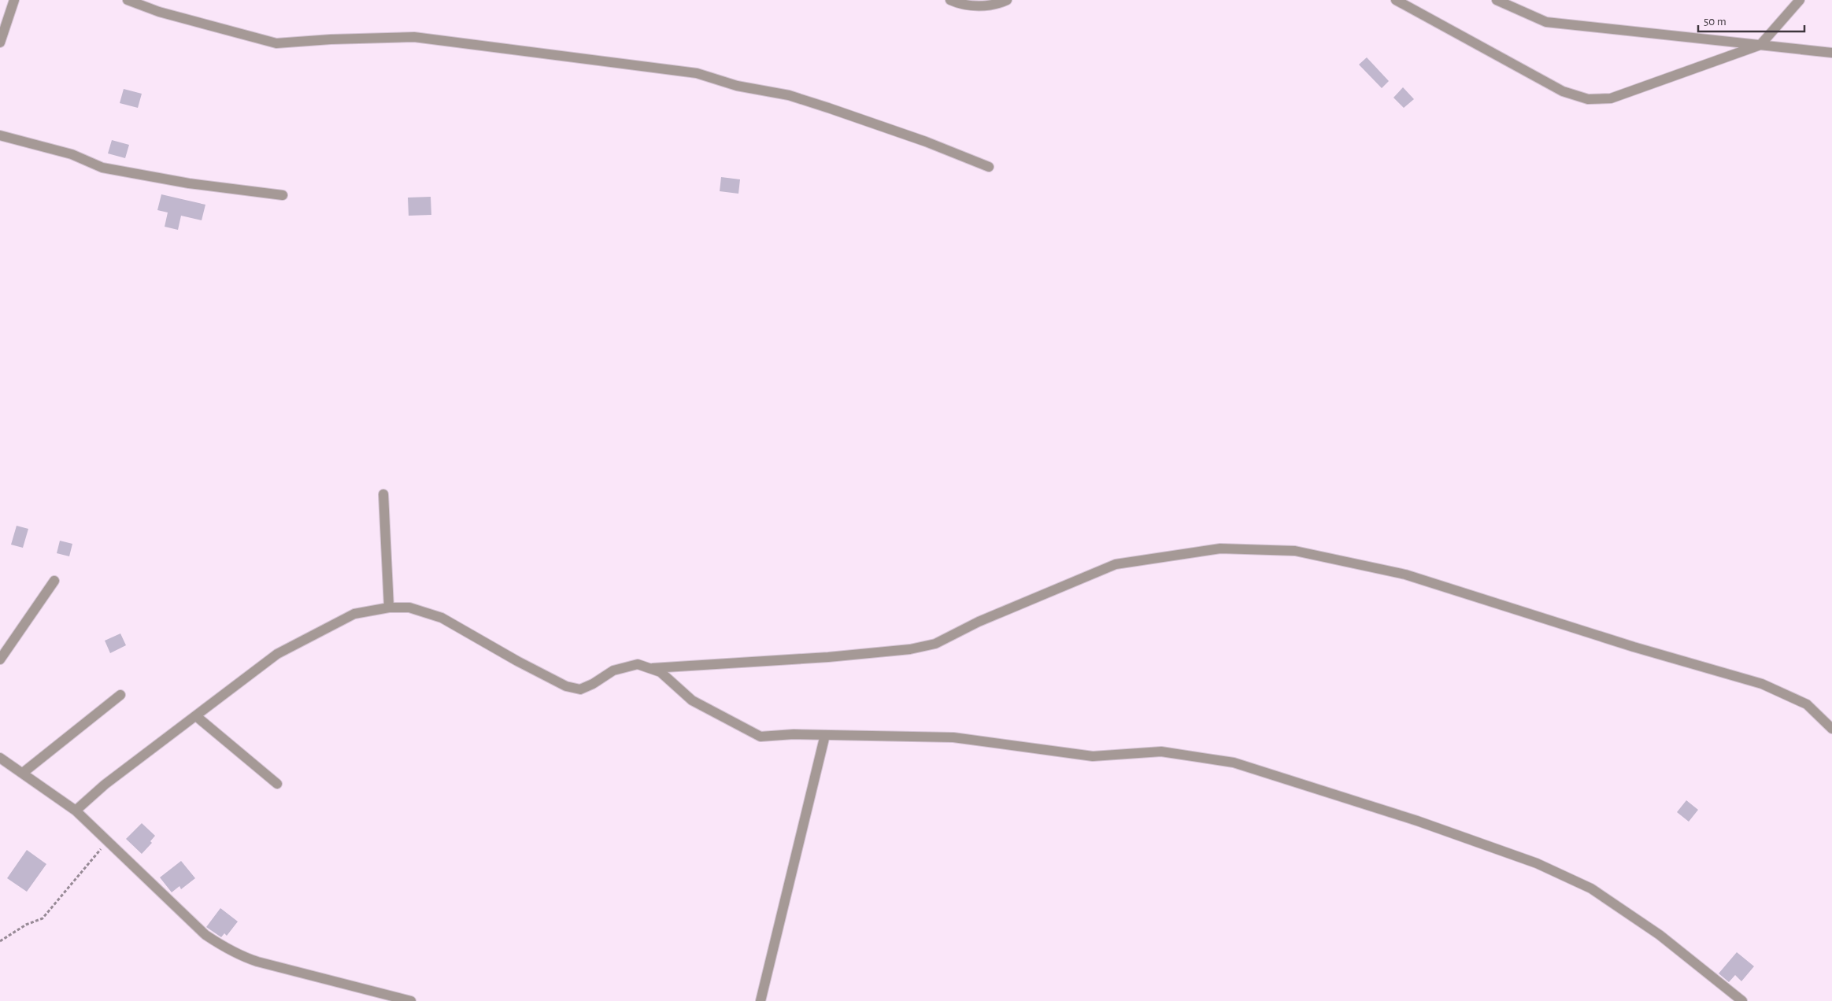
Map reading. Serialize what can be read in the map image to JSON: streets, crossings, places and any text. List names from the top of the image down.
{
  "scale_bar": "50 m"
}
